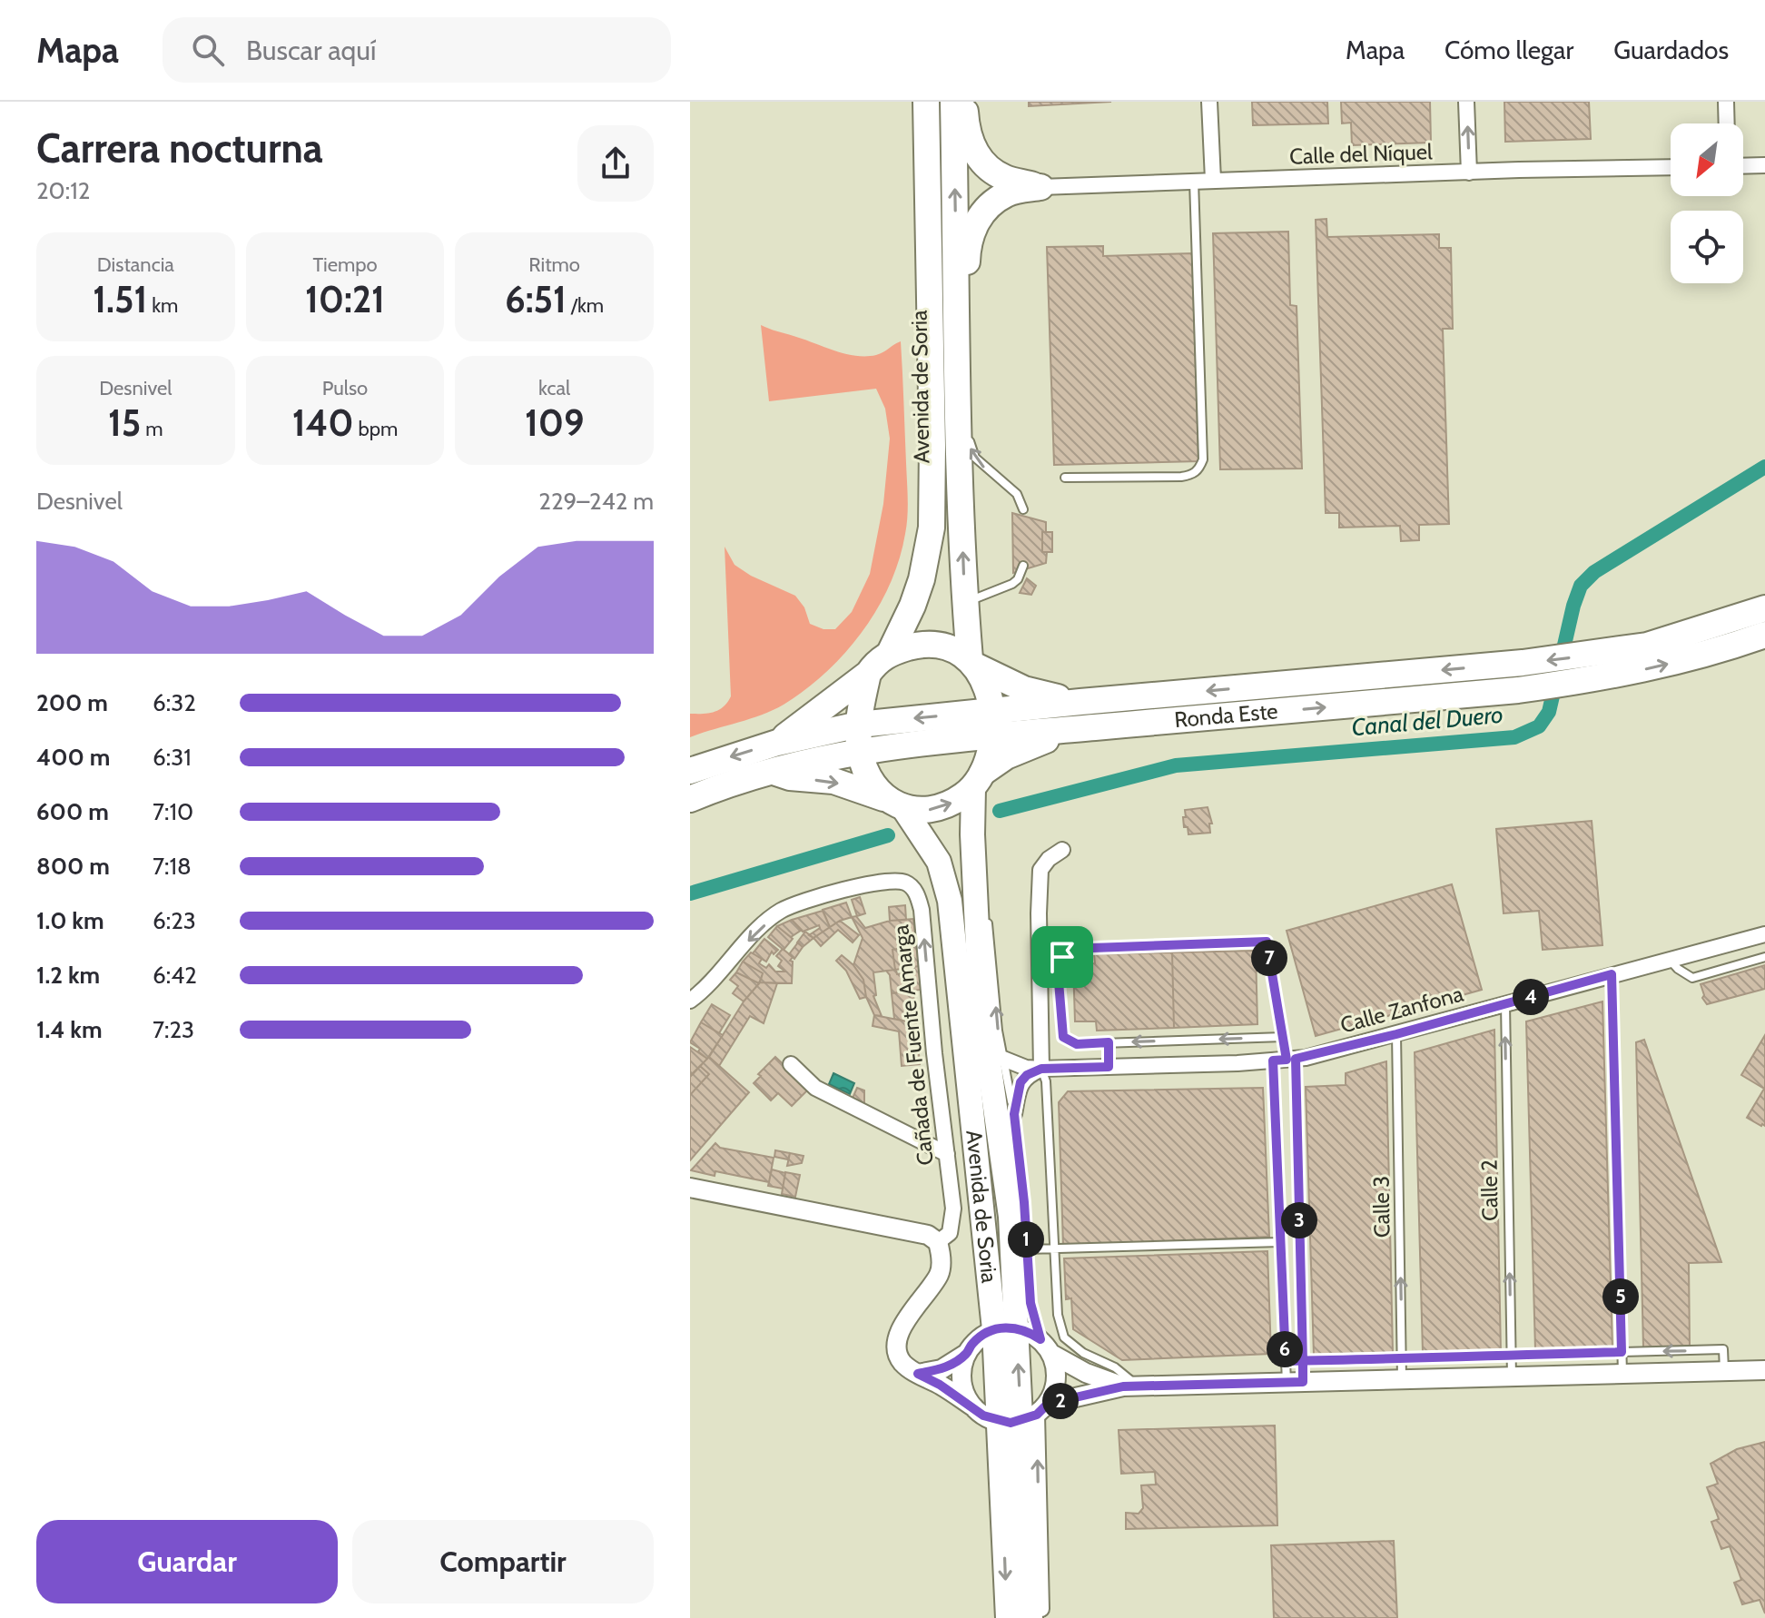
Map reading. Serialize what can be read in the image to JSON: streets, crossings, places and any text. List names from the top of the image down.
{
  "streets": {
    "highway": ["Avenida de Soria", "Ronda Este"],
    "street": ["Calle del Níquel", "Calle Zanfona", "Cañada de Fuente Amarga"],
    "lane": ["Calle 2", "Calle 3"]
  },
  "crossings": [
    ["Avenida de Soria", "Ronda Este"],
    ["Avenida de Soria", "Calle Zanfona"],
    ["Calle Zanfona", "Calle 2"],
    ["Calle Zanfona", "Calle 3"]
  ],
  "one_way": ["Calle 2", "Calle 3"],
  "water": ["Canal del Duero"],
  "north": "bottom left",
  "page": {
    "header": "Mapa",
    "search": "Buscar aquí",
    "nav": ["Mapa", "Cómo llegar", "Guardados"],
    "heading": ["Carrera nocturna", "20:12"],
    "stats": [
      ["Distancia", "1.51 km"],
      ["Tiempo", "10:21"],
      ["Ritmo", "6:51 /km"],
      ["Desnivel", "15 m"],
      ["Pulso", "140 bpm"],
      ["kcal", "109"]
    ],
    "chart": ["Desnivel", "229–242 m"],
    "list": [
      {
        "name": "200 m",
        "note": "6:32"
      },
      {
        "name": "400 m",
        "note": "6:31"
      },
      {
        "name": "600 m",
        "note": "7:10"
      },
      {
        "name": "800 m",
        "note": "7:18"
      },
      {
        "name": "1.0 km",
        "note": "6:23"
      },
      {
        "name": "1.2 km",
        "note": "6:42"
      },
      {
        "name": "1.4 km",
        "note": "7:23"
      }
    ],
    "pins": [
      "7",
      "4",
      "3",
      "1",
      "5",
      "6",
      "2"
    ],
    "buttons": ["Guardar", "Compartir"]
  }
}
